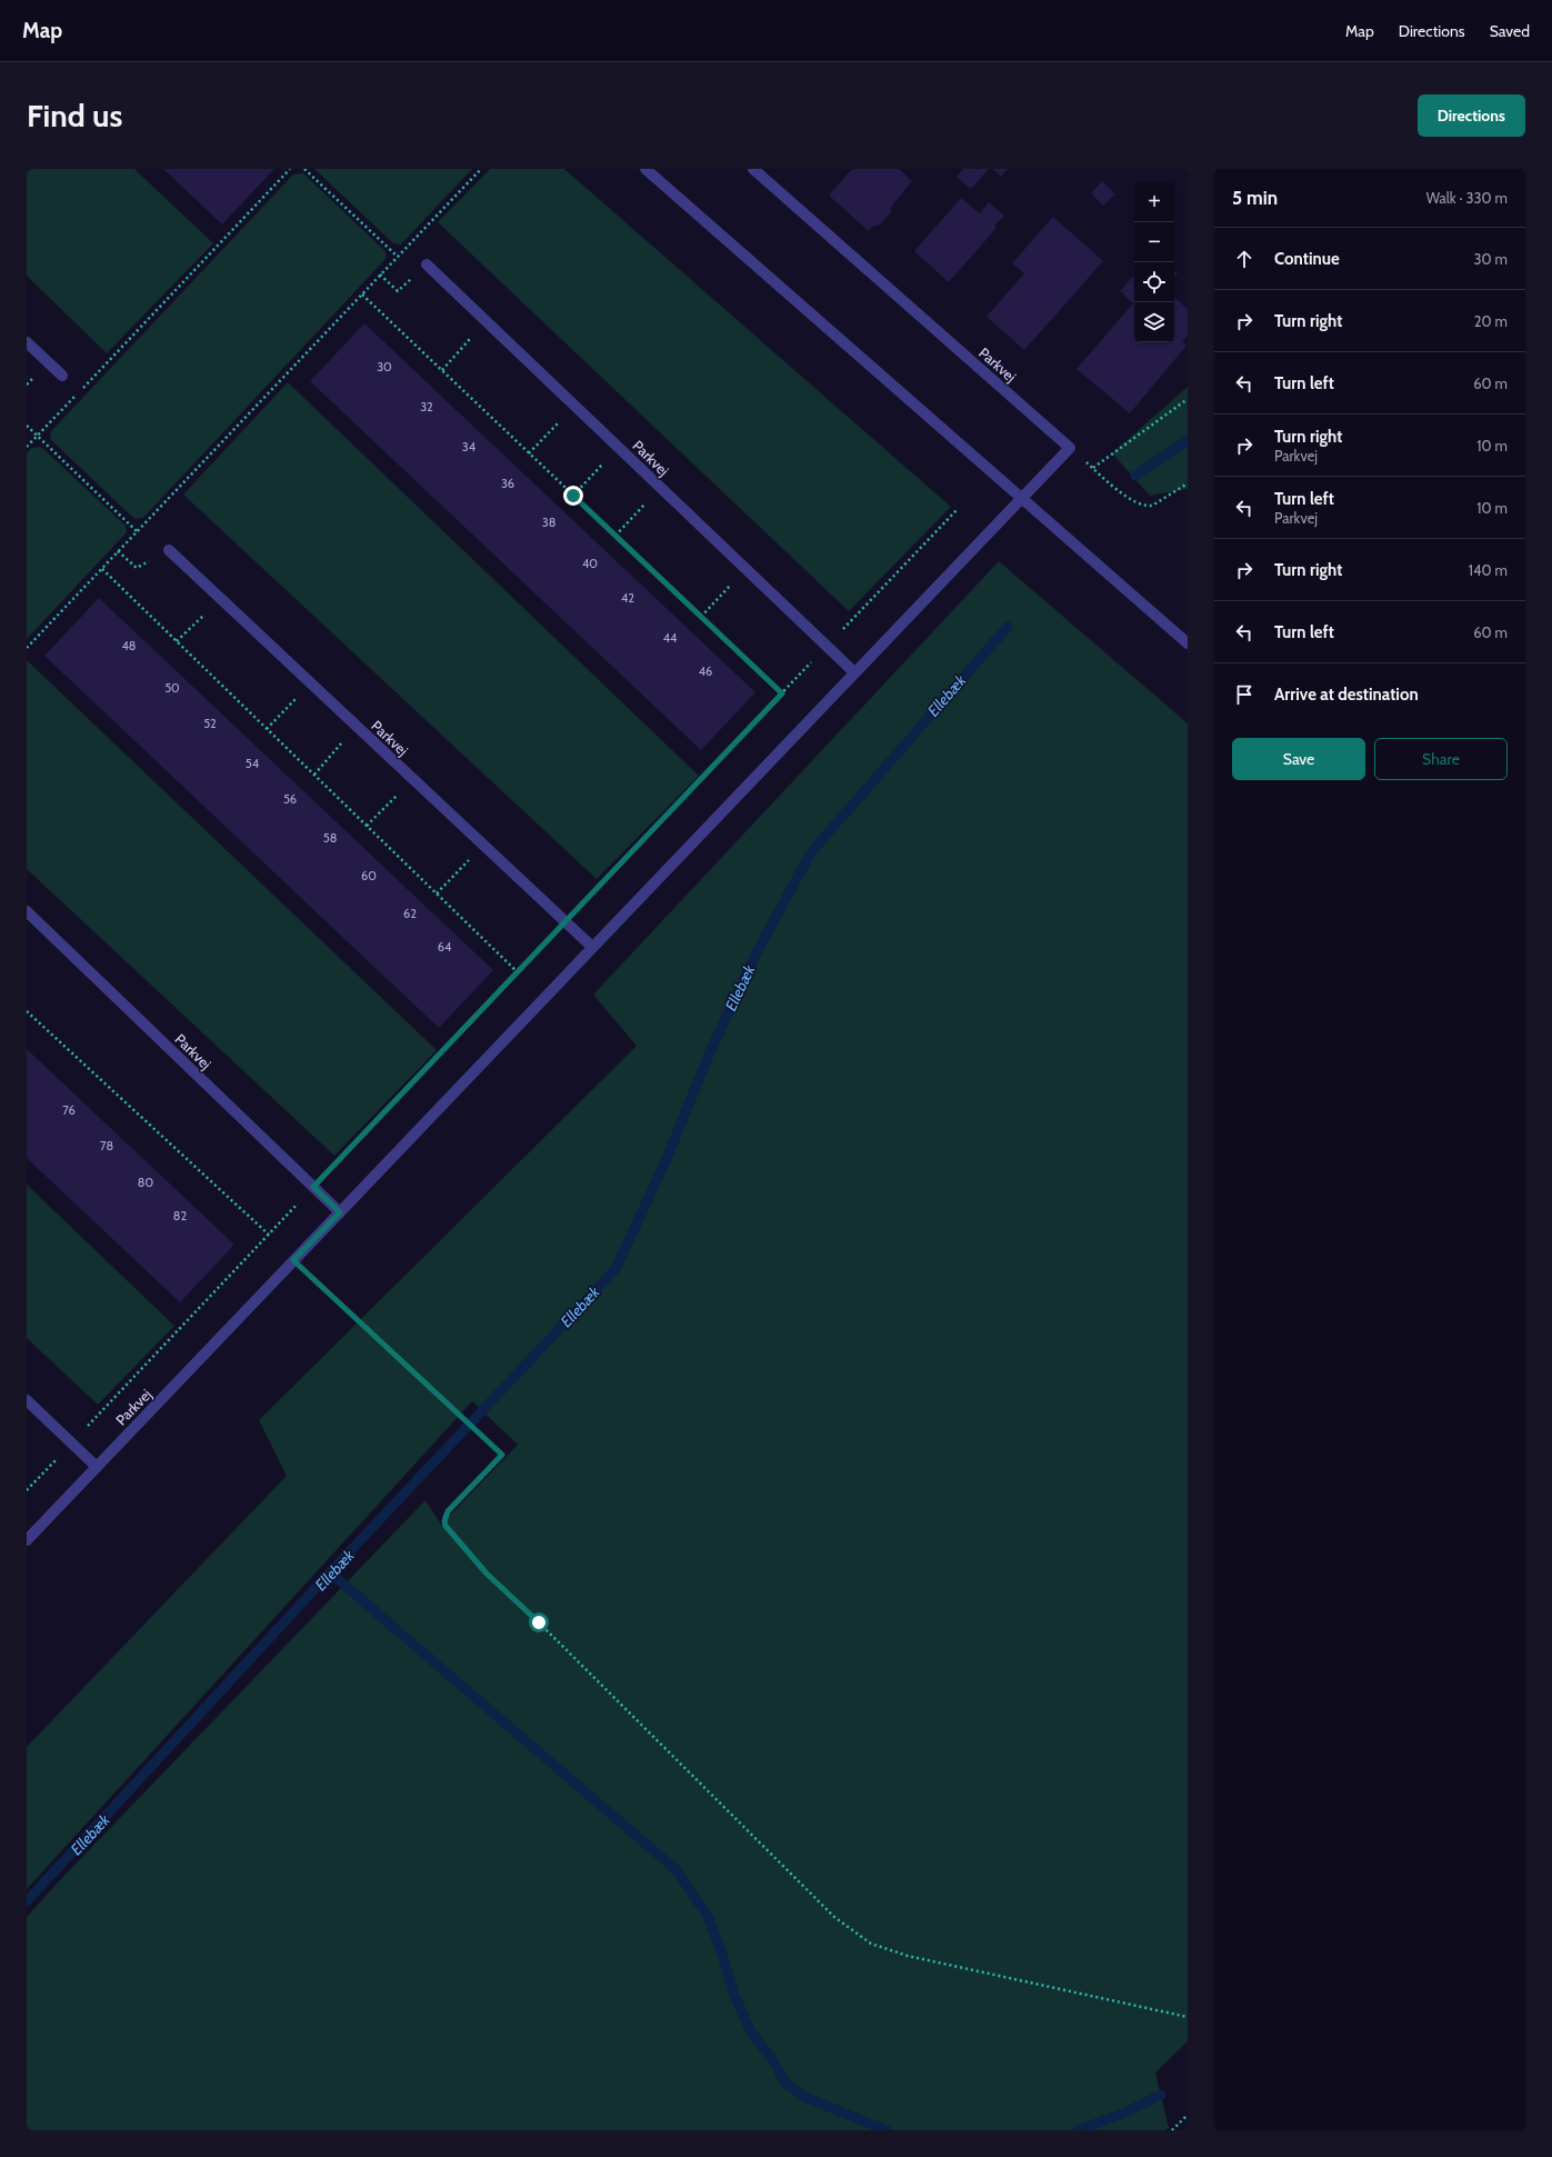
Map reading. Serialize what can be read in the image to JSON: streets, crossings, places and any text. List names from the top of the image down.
{
  "streets": {
    "street": ["Parkvej"]
  },
  "water": ["Ellebæk"],
  "house_numbers": [
    "30",
    "32",
    "34",
    "36",
    "38",
    "40",
    "42",
    "44",
    "48",
    "46",
    "50",
    "52",
    "54",
    "56",
    "58",
    "60",
    "62",
    "64",
    "76",
    "78",
    "80",
    "82"
  ],
  "page": {
    "header": "Map",
    "nav": ["Map", "Directions", "Saved"],
    "buttons": [
      "Directions",
      ["Save", "Share"]
    ],
    "title": "Find us",
    "heading": ["5 min", "Walk · 330 m"],
    "map_buttons": ["+", "−"],
    "list": [
      ["Continue", "30 m"],
      ["Turn right", "20 m"],
      ["Turn left", "60 m"],
      ["Turn right", "Parkvej", "10 m"],
      ["Turn left", "Parkvej", "10 m"],
      ["Turn right", "140 m"],
      ["Turn left", "60 m"],
      "Arrive at destination"
    ]
  }
}
